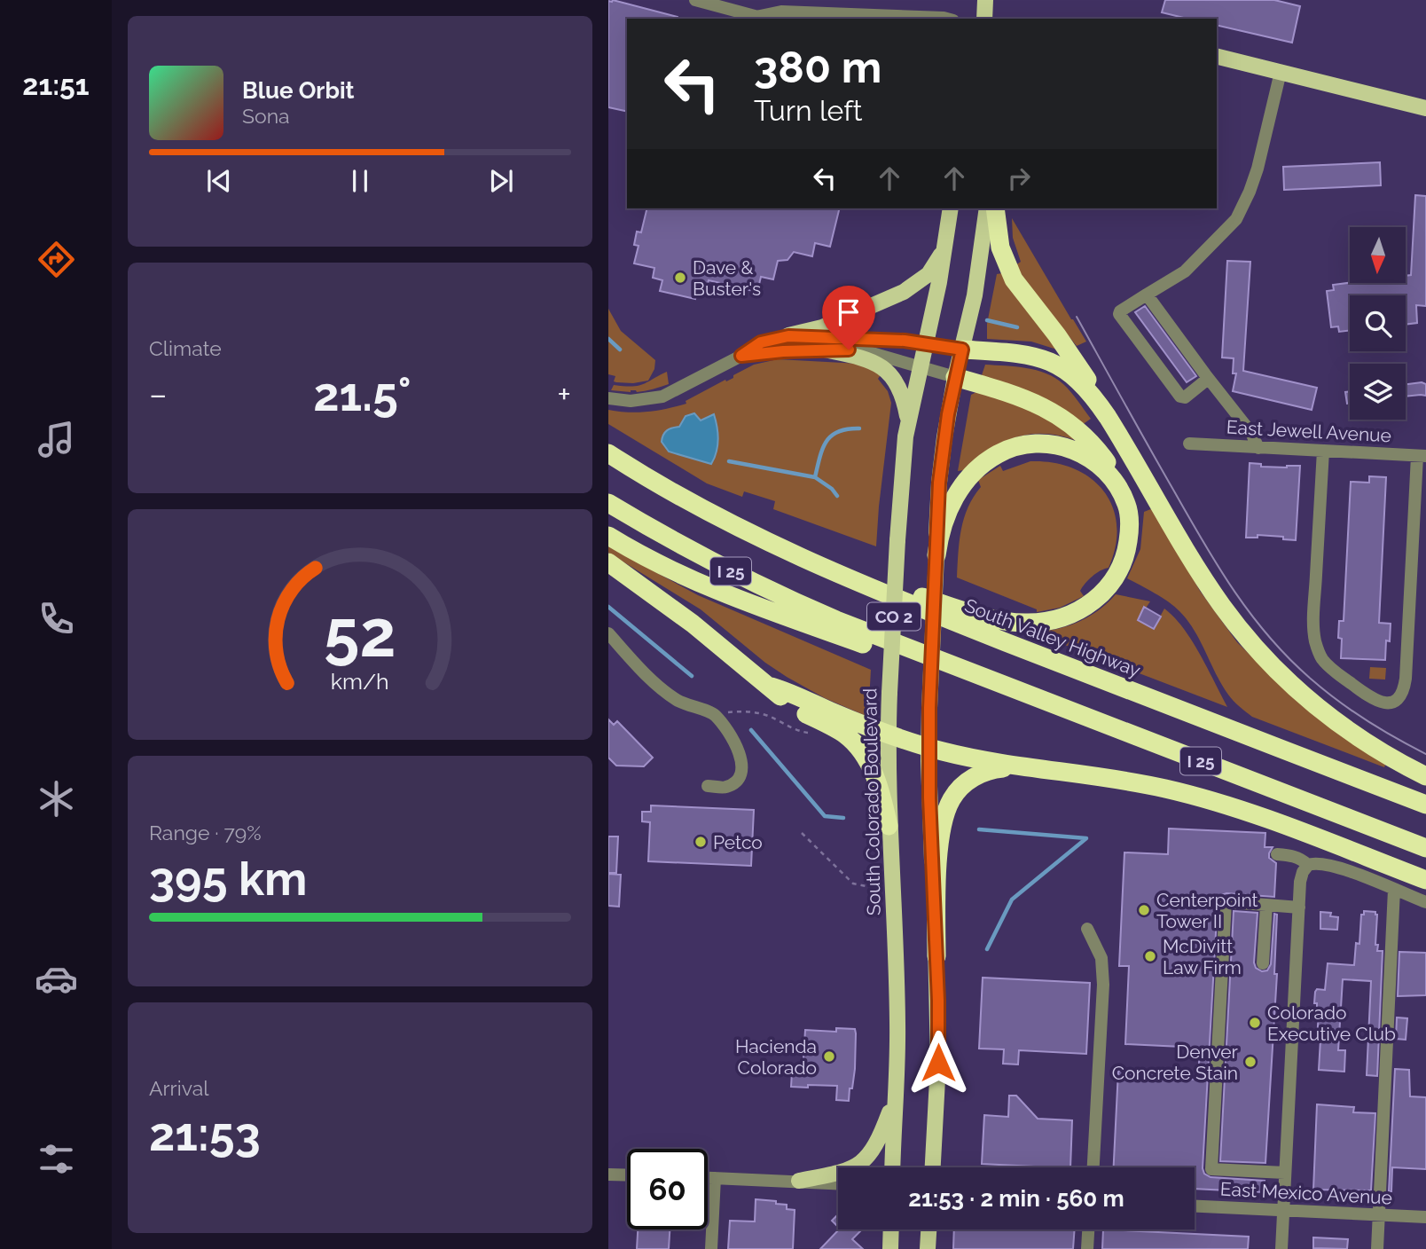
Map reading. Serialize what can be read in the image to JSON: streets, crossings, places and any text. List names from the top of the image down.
{
  "streets": {
    "highway": ["I 25", "South Valley Highway"],
    "main road": ["CO 2", "South Colorado Boulevard"],
    "street": ["East Jewell Avenue", "East Mexico Avenue"]
  },
  "places": [
    "Dave & Buster's",
    "Petco",
    "Centerpoint Tower II",
    "McDivitt Law Firm",
    "Colorado Executive Club",
    "Hacienda Colorado",
    "Denver Concrete Stain"
  ],
  "north": "bottom",
  "page": {
    "tabs": "21:51",
    "turn": ["380 m", "Turn left"],
    "song": ["Blue Orbit", "Sona"],
    "tile": [
      "Climate",
      ["Range · 79%", "395 km"],
      ["Arrival", "21:53"]
    ],
    "heat": ["−", "21.5°", "+"],
    "limit": "60",
    "trip": "21:53 · 2 min · 560 m",
    "gauge": ["52", "km/h"]
  }
}
